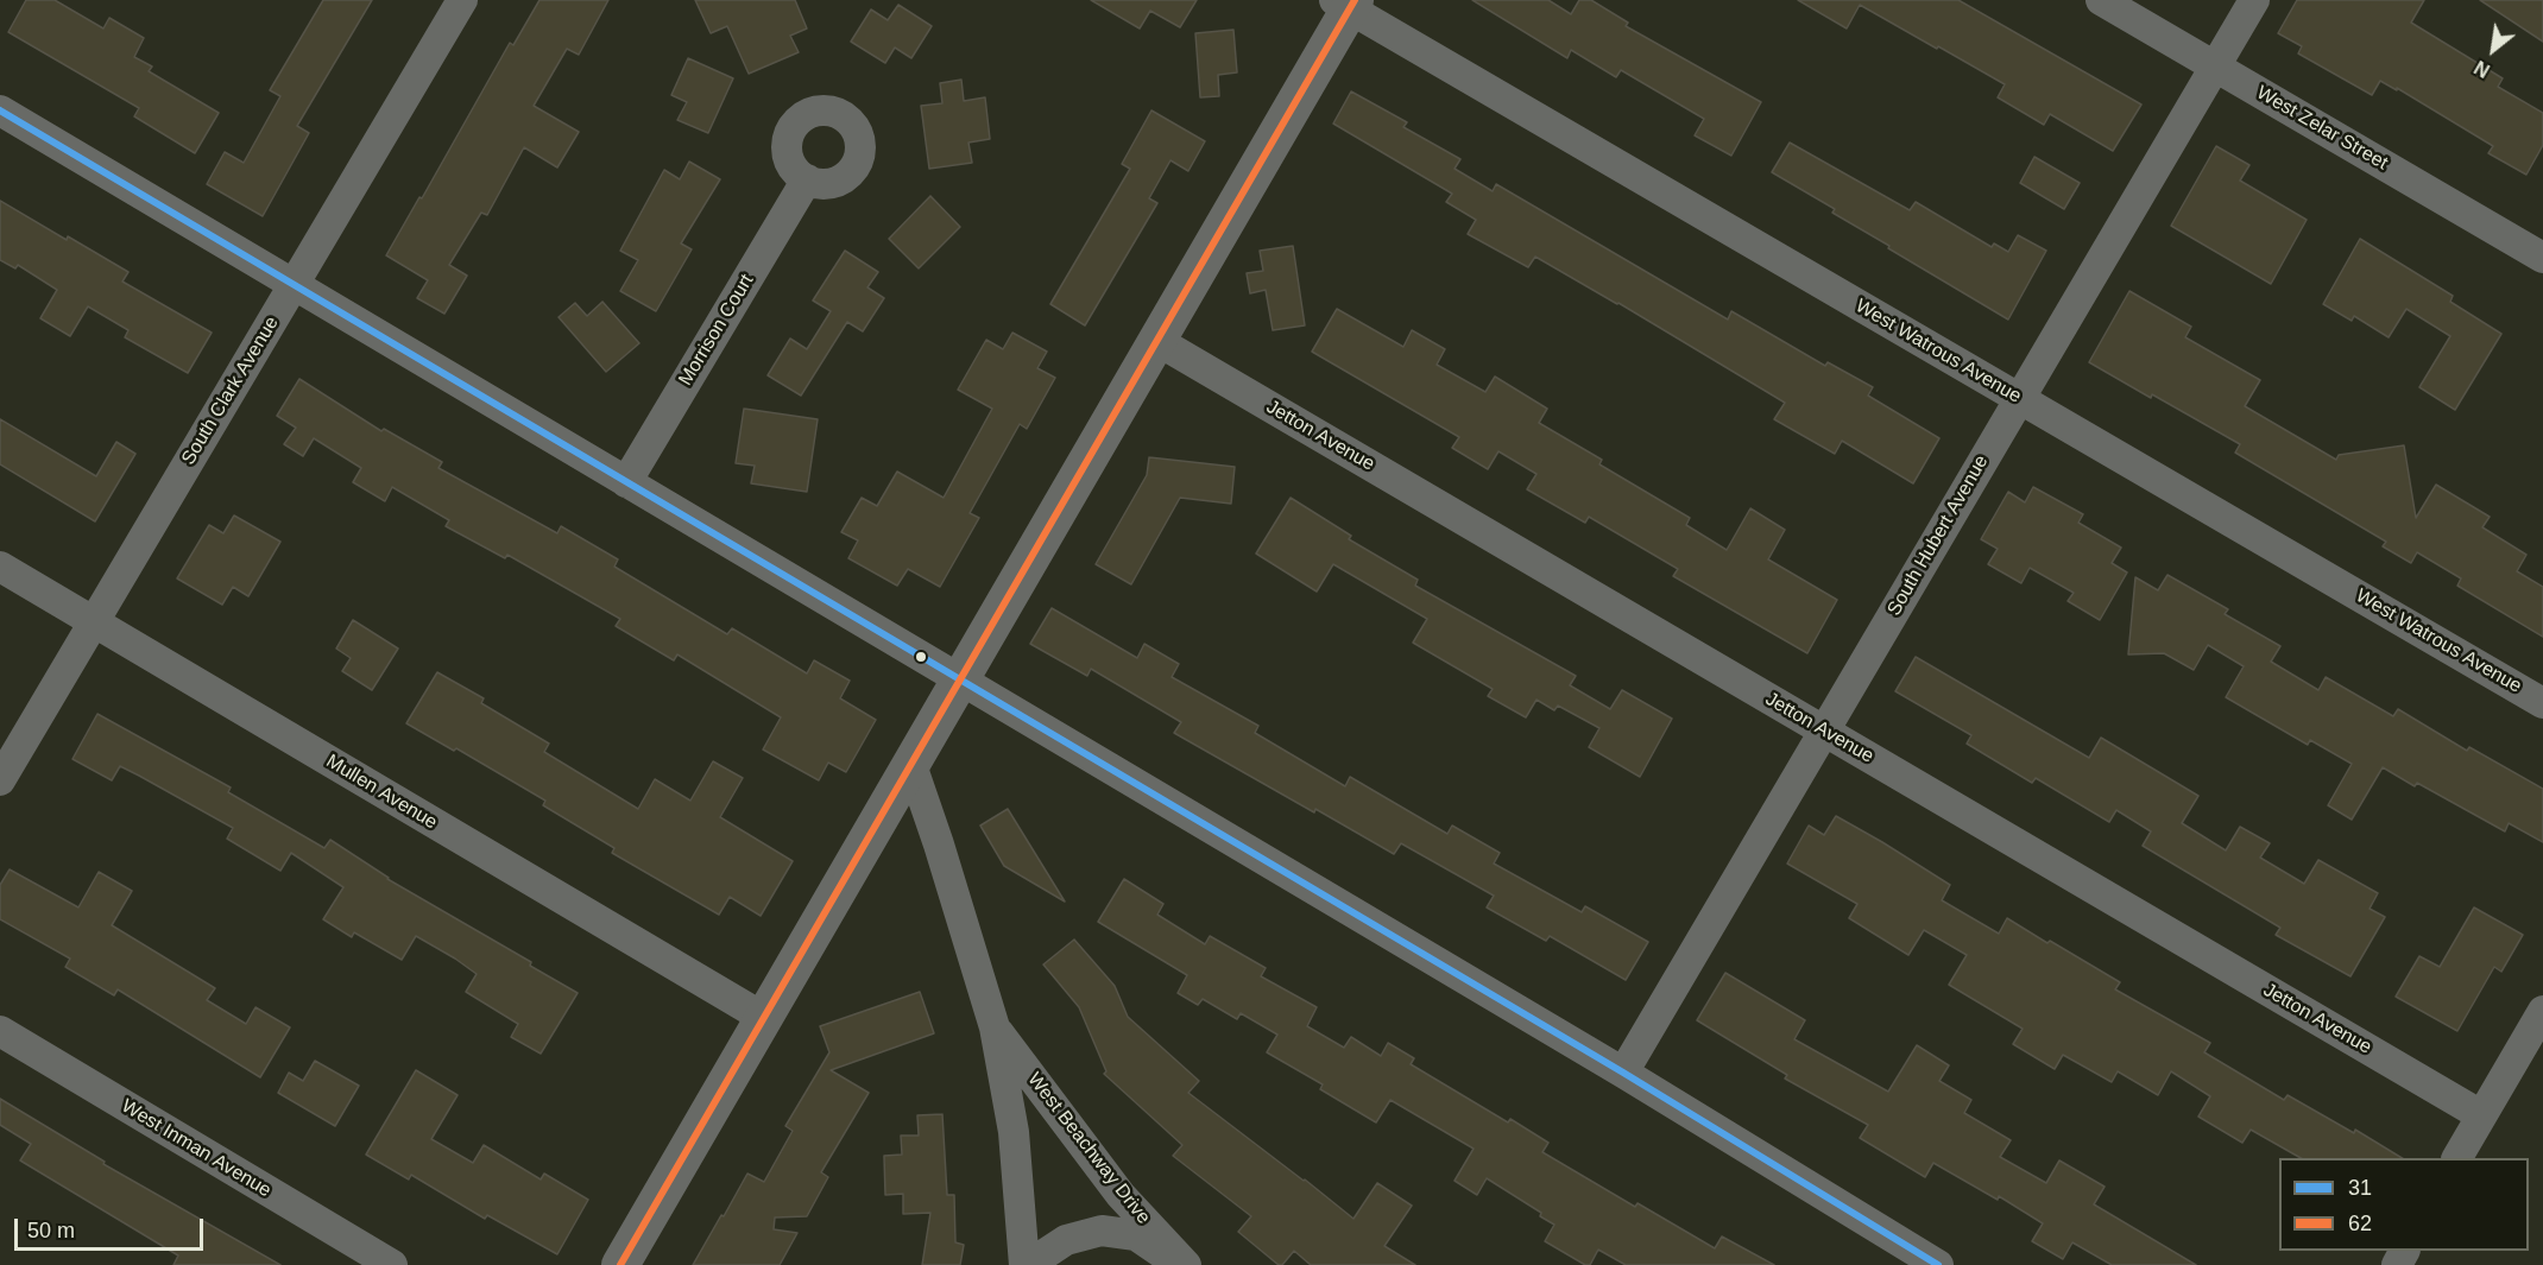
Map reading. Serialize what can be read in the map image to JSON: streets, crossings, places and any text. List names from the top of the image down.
{
  "streets": {
    "street": [
      "West Zelar Street",
      "Morrison Court",
      "West Watrous Avenue",
      "South Clark Avenue",
      "Jetton Avenue",
      "South Hubert Avenue",
      "Mullen Avenue",
      "West Inman Avenue",
      "West Beachway Drive"
    ]
  },
  "crossings": [
    ["West Zelar Street", "South Hubert Avenue"],
    ["West Watrous Avenue", "South Hubert Avenue"],
    ["South Clark Avenue", "Mullen Avenue"],
    ["Jetton Avenue", "South Hubert Avenue"]
  ],
  "lines": ["transit line 62", "transit line 31"],
  "legend": ["31", "62"],
  "scale_bar": "50 m",
  "north": "bottom left"
}
